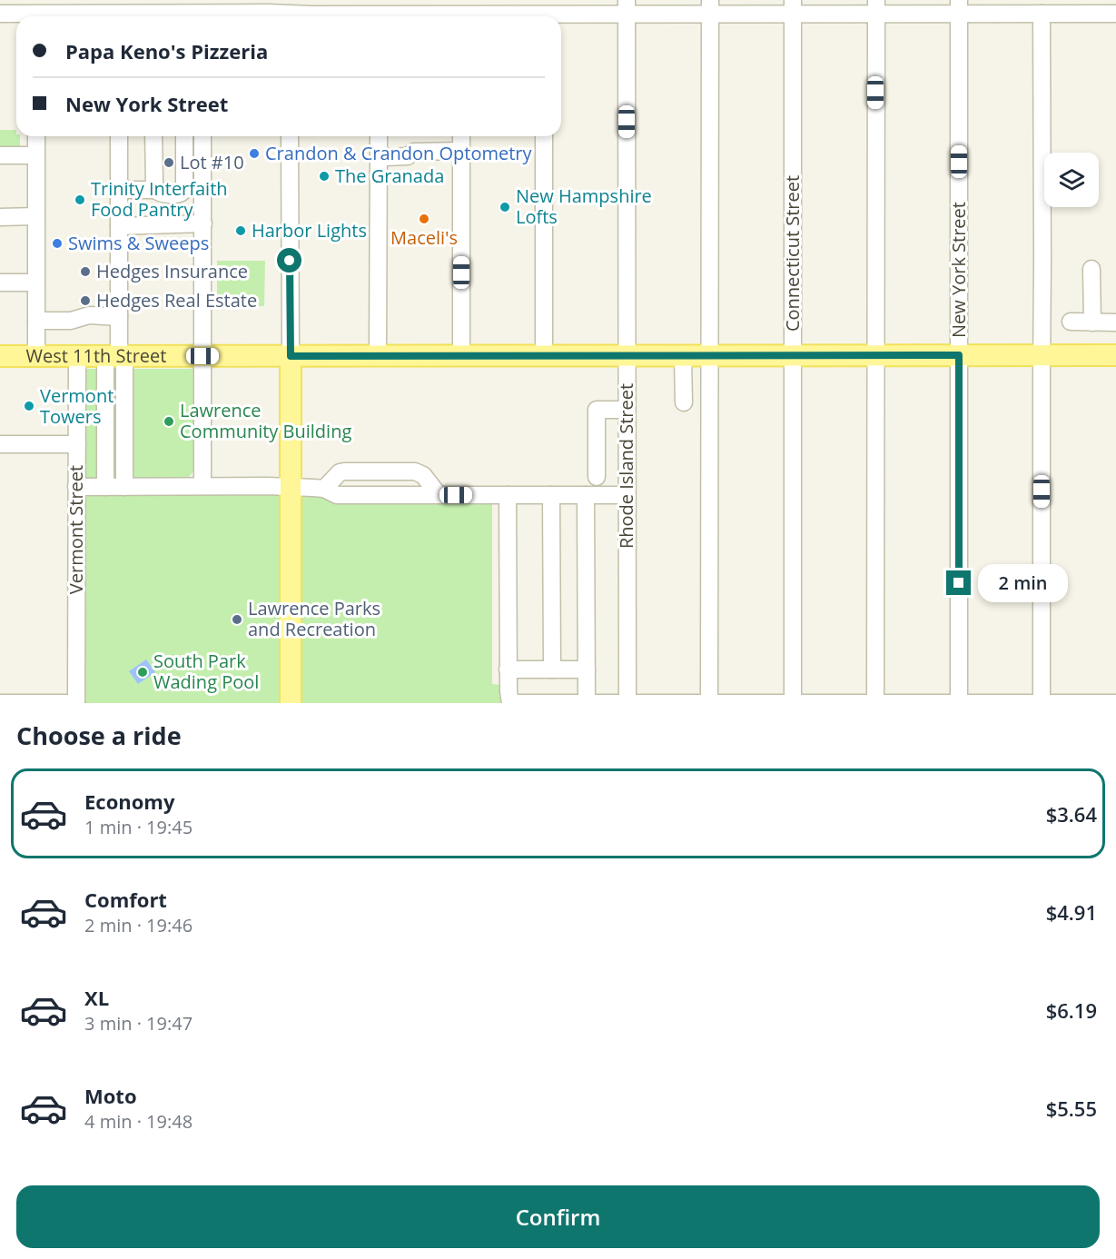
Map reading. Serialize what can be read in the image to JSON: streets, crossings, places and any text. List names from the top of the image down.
{
  "streets": {
    "main road": ["West 11th Street"],
    "street": [
      "Connecticut Street",
      "New York Street",
      "Rhode Island Street",
      "Vermont Street"
    ]
  },
  "crossings": [
    ["Connecticut Street", "West 11th Street"],
    ["New York Street", "West 11th Street"],
    ["West 11th Street", "Rhode Island Street"],
    ["West 11th Street", "Vermont Street"]
  ],
  "places": [
    "Crandon & Crandon Optometry",
    "Lot #10",
    "The Granada",
    "Trinity Interfaith Food Pantry",
    "New Hampshire Lofts",
    "Maceli's",
    "Harbor Lights",
    "Swims & Sweeps",
    "Hedges Insurance",
    "Hedges Real Estate",
    "Vermont Towers",
    "Lawrence Community Building",
    "Lawrence Parks and Recreation",
    "South Park Wading Pool"
  ],
  "page": {
    "banner": ["Papa Keno's Pizzeria", "New York Street"],
    "bubble": "2 min",
    "heading": "Choose a ride",
    "list": [
      {
        "name": "Economy",
        "note": "1 min · 19:45",
        "value": "$3.64"
      },
      {
        "name": "Comfort",
        "note": "2 min · 19:46",
        "value": "$4.91"
      },
      {
        "name": "XL",
        "note": "3 min · 19:47",
        "value": "$6.19"
      },
      {
        "name": "Moto",
        "note": "4 min · 19:48",
        "value": "$5.55"
      }
    ],
    "buttons": "Confirm"
  }
}
